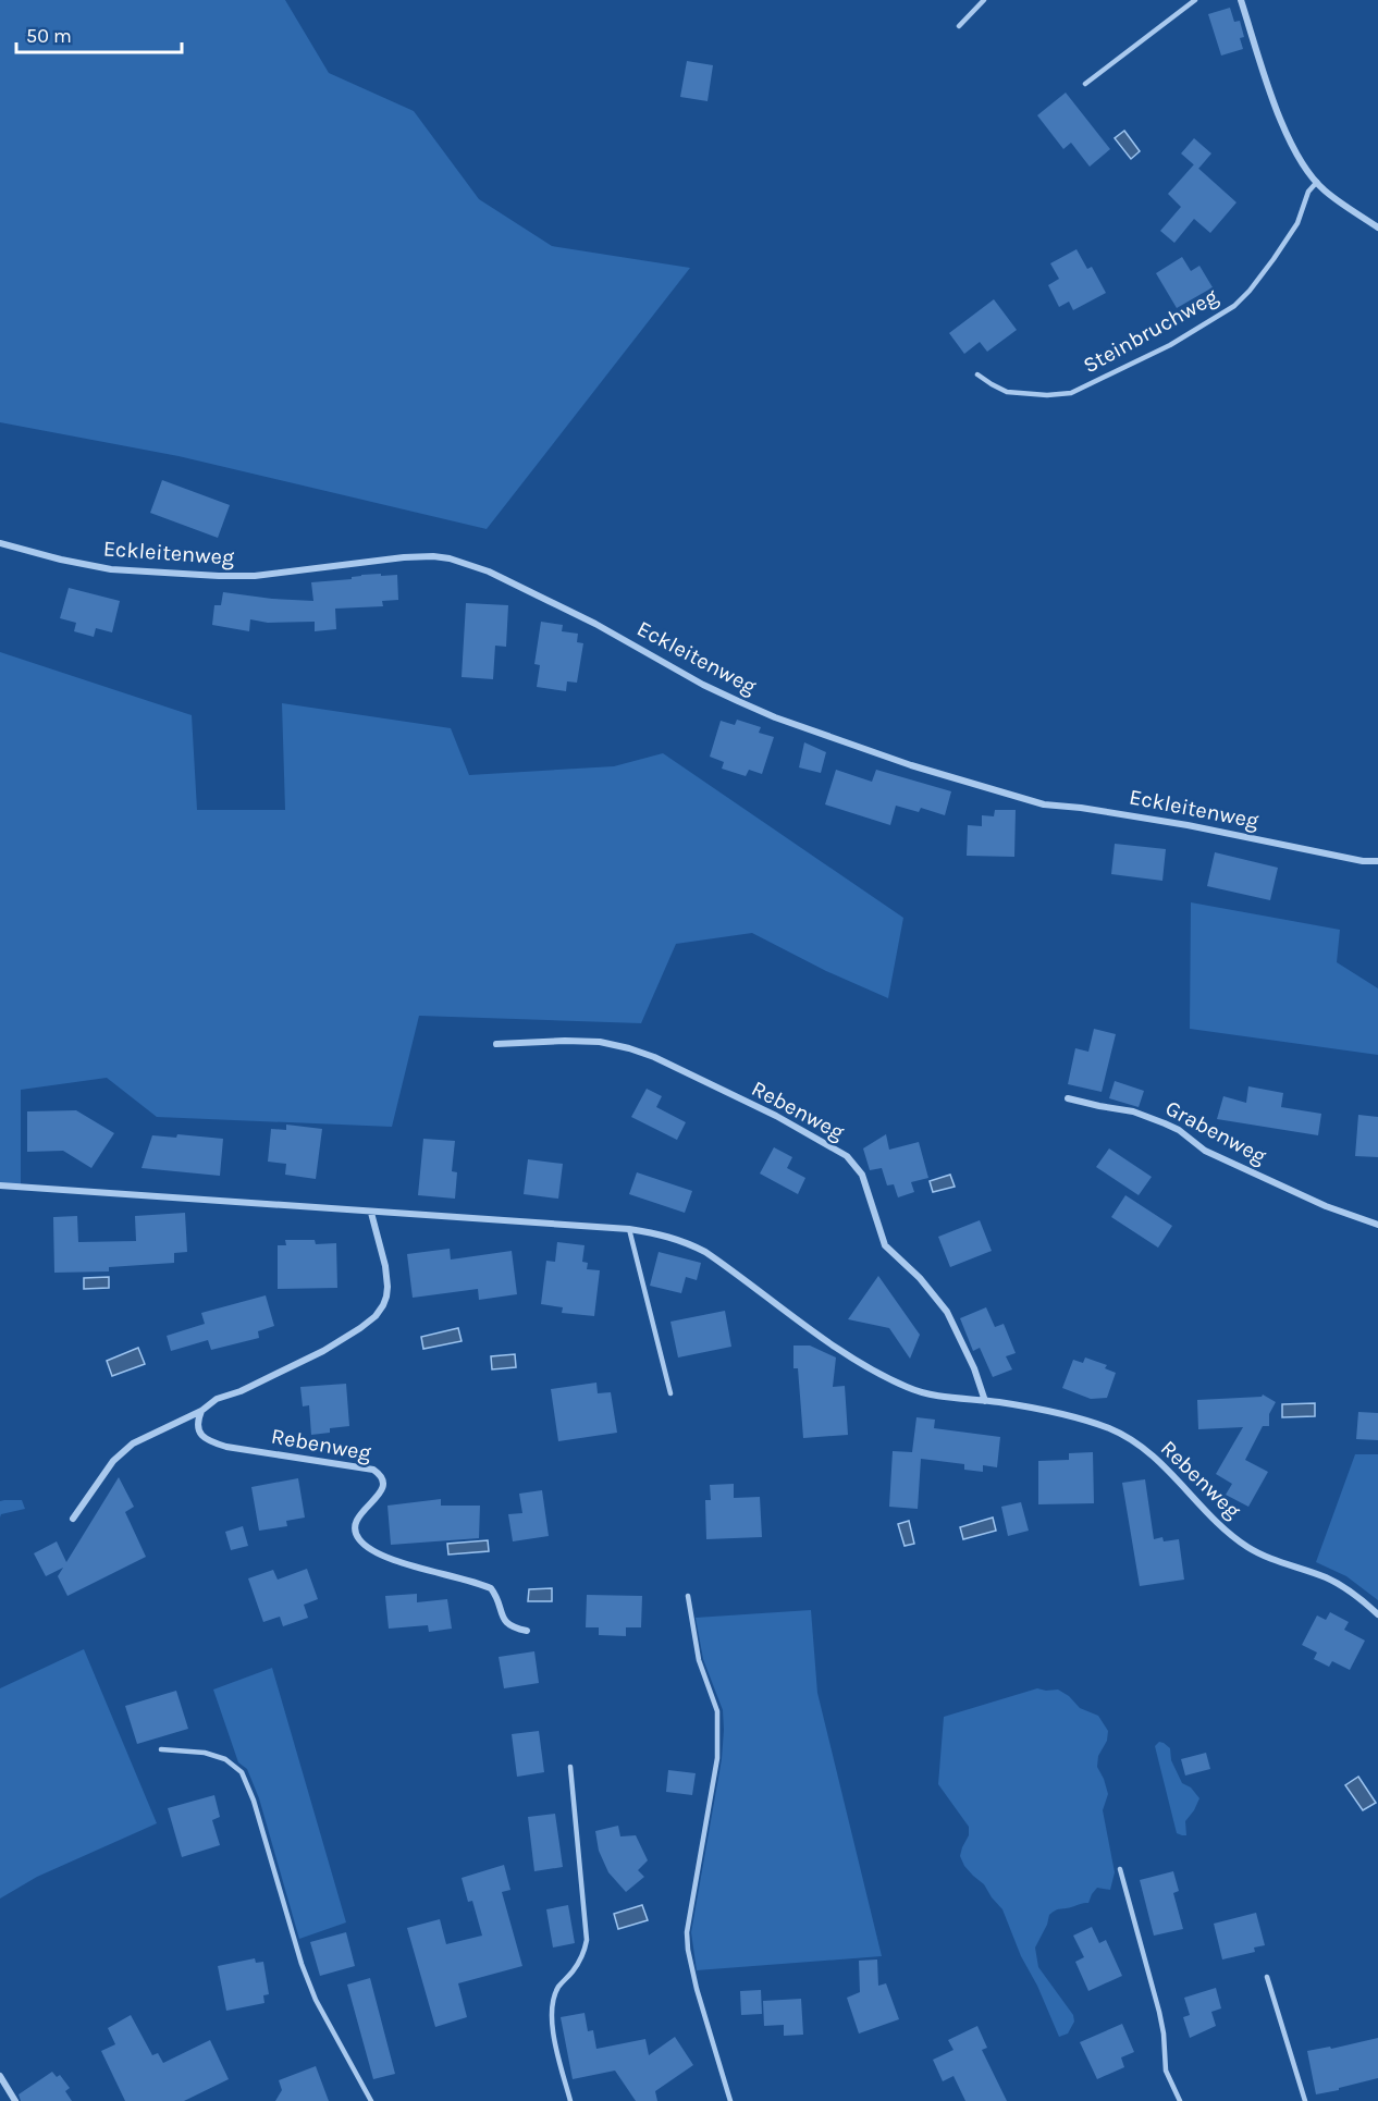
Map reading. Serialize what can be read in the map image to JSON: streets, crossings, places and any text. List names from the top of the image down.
{
  "streets": {
    "street": ["Eckleitenweg", "Rebenweg", "Grabenweg"],
    "lane": ["Steinbruchweg"]
  },
  "scale_bar": "50 m"
}
